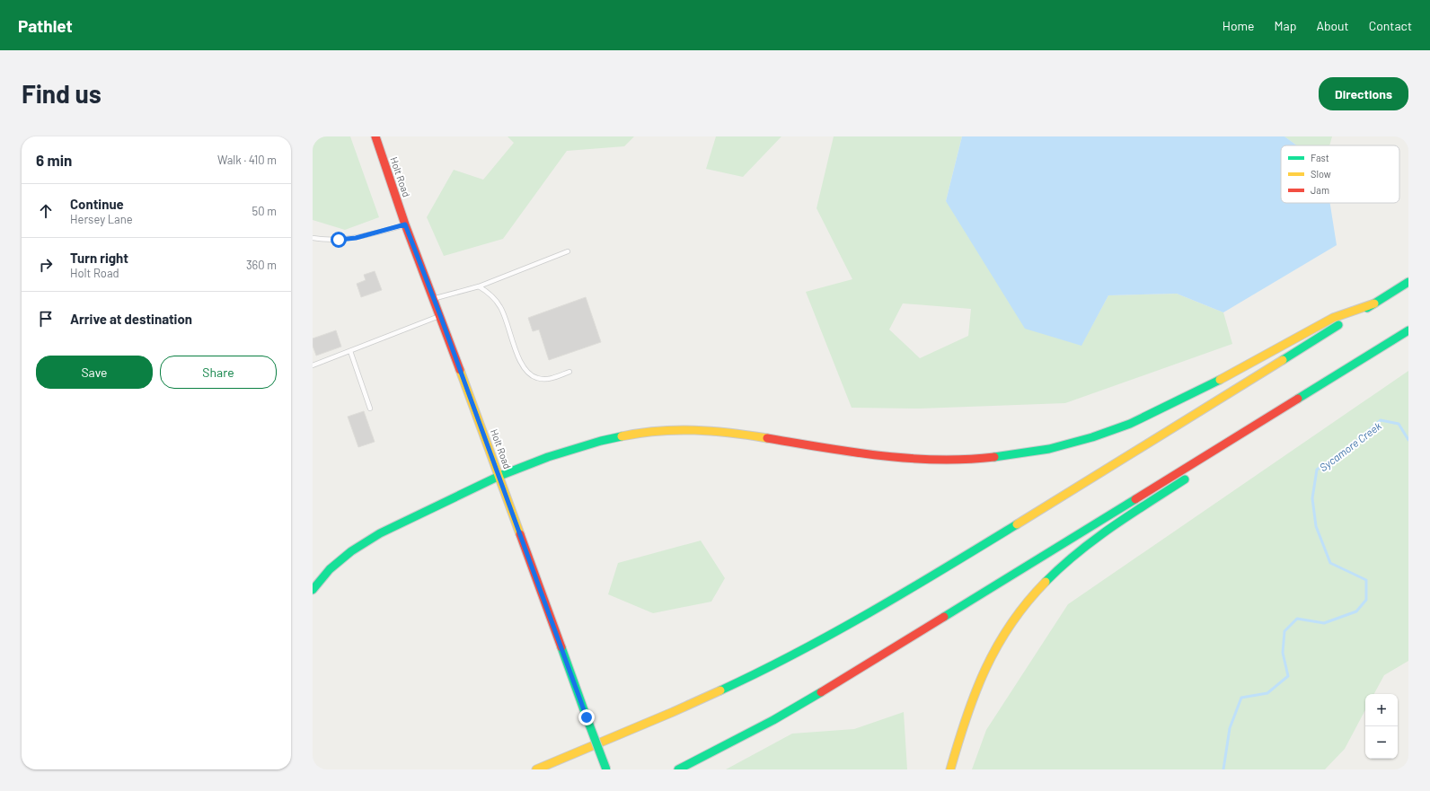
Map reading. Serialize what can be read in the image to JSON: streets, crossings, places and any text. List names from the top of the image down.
{
  "streets": {
    "main road": ["Holt Road"]
  },
  "water": ["Sycamore Creek"],
  "legend": ["Fast", "Slow", "Jam"],
  "page": {
    "header": "Pathlet",
    "nav": [
      "Home",
      "Map",
      "About",
      "Contact"
    ],
    "buttons": [
      "Directions",
      ["Save", "Share"]
    ],
    "title": "Find us",
    "heading": ["6 min", "Walk · 410 m"],
    "list": [
      ["Continue", "Hersey Lane", "50 m"],
      ["Turn right", "Holt Road", "360 m"],
      "Arrive at destination"
    ],
    "map_buttons": ["+", "−"]
  }
}
